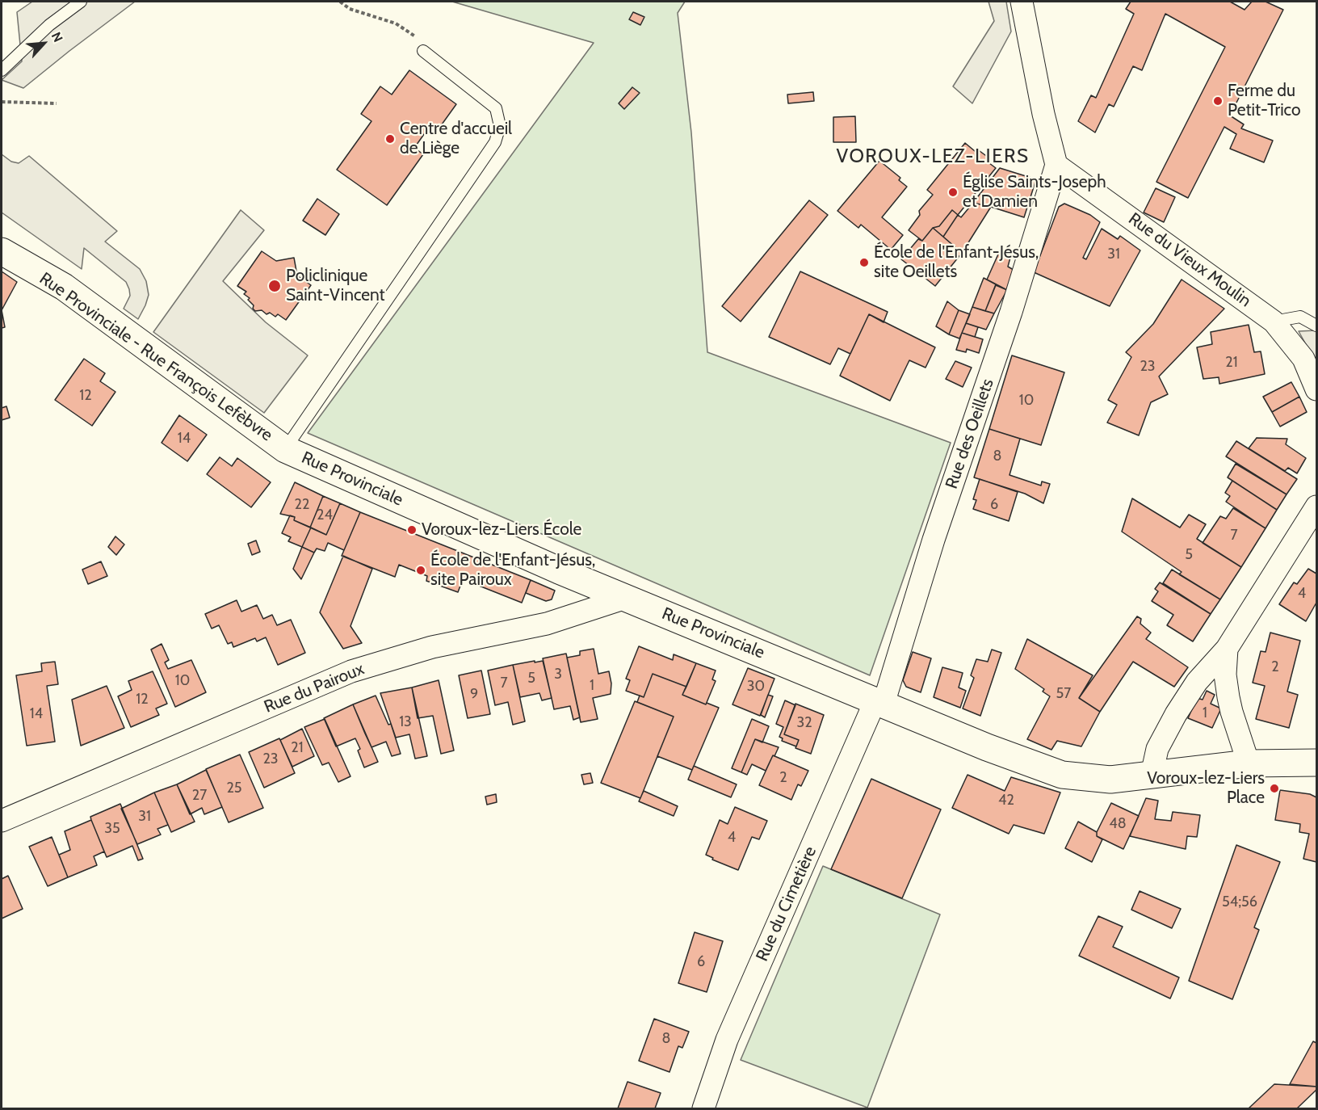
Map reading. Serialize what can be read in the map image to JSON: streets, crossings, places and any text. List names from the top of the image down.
{
  "streets": {
    "main road": ["Rue Provinciale - Rue François Lefèbvre", "Rue Provinciale"],
    "street": [
      "Rue du Vieux Moulin",
      "Rue des Oeillets",
      "Rue du Pairoux",
      "Rue du Cimetière"
    ]
  },
  "crossings": [
    ["Rue du Vieux Moulin", "Rue des Oeillets"],
    ["Rue Provinciale - Rue François Lefèbvre", "Rue Provinciale"],
    ["Rue des Oeillets", "Rue Provinciale"],
    ["Rue des Oeillets", "Rue du Cimetière"],
    ["Rue Provinciale", "Rue du Pairoux"],
    ["Rue Provinciale", "Rue du Cimetière"]
  ],
  "districts": ["VOROUX-LEZ-LIERS"],
  "places": [
    "Ferme du Petit-Trico",
    "Centre d'accueil de Liège",
    "Église Saints-Joseph et Damien",
    "École de l'Enfant-Jésus, site Oeillets",
    "Policlinique Saint-Vincent",
    "Voroux-lez-Liers École",
    "École de l'Enfant-Jésus, site Pairoux",
    "Voroux-lez-Liers Place"
  ],
  "house_numbers": [
    "31",
    "21",
    "23",
    "12",
    "10",
    "14",
    "8",
    "22",
    "6",
    "24",
    "7",
    "5",
    "4",
    "2",
    "3",
    "5",
    "10",
    "7",
    "1",
    "30",
    "57",
    "9",
    "12",
    "1",
    "14",
    "13",
    "32",
    "21",
    "23",
    "2",
    "25",
    "27",
    "42",
    "31",
    "48",
    "35",
    "4",
    "54;56",
    "6",
    "8"
  ],
  "north": "top right"
}
